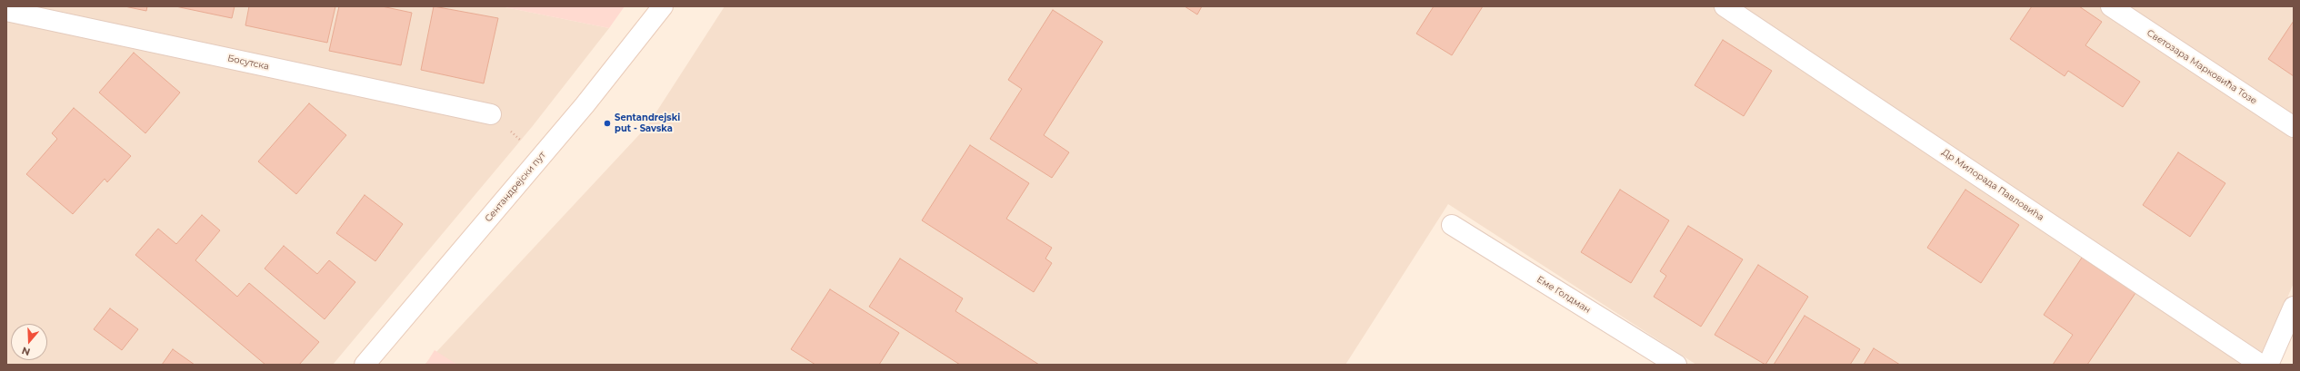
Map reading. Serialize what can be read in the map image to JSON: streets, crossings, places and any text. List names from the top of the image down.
{
  "streets": {
    "street": [
      "Босутска",
      "Светозара Марковића Тозе",
      "Др Милорада Павловића",
      "Сентандрејски пут",
      "Еме Голдман"
    ]
  },
  "places": ["Sentandrejski put - Savska"],
  "north": "bottom"
}
